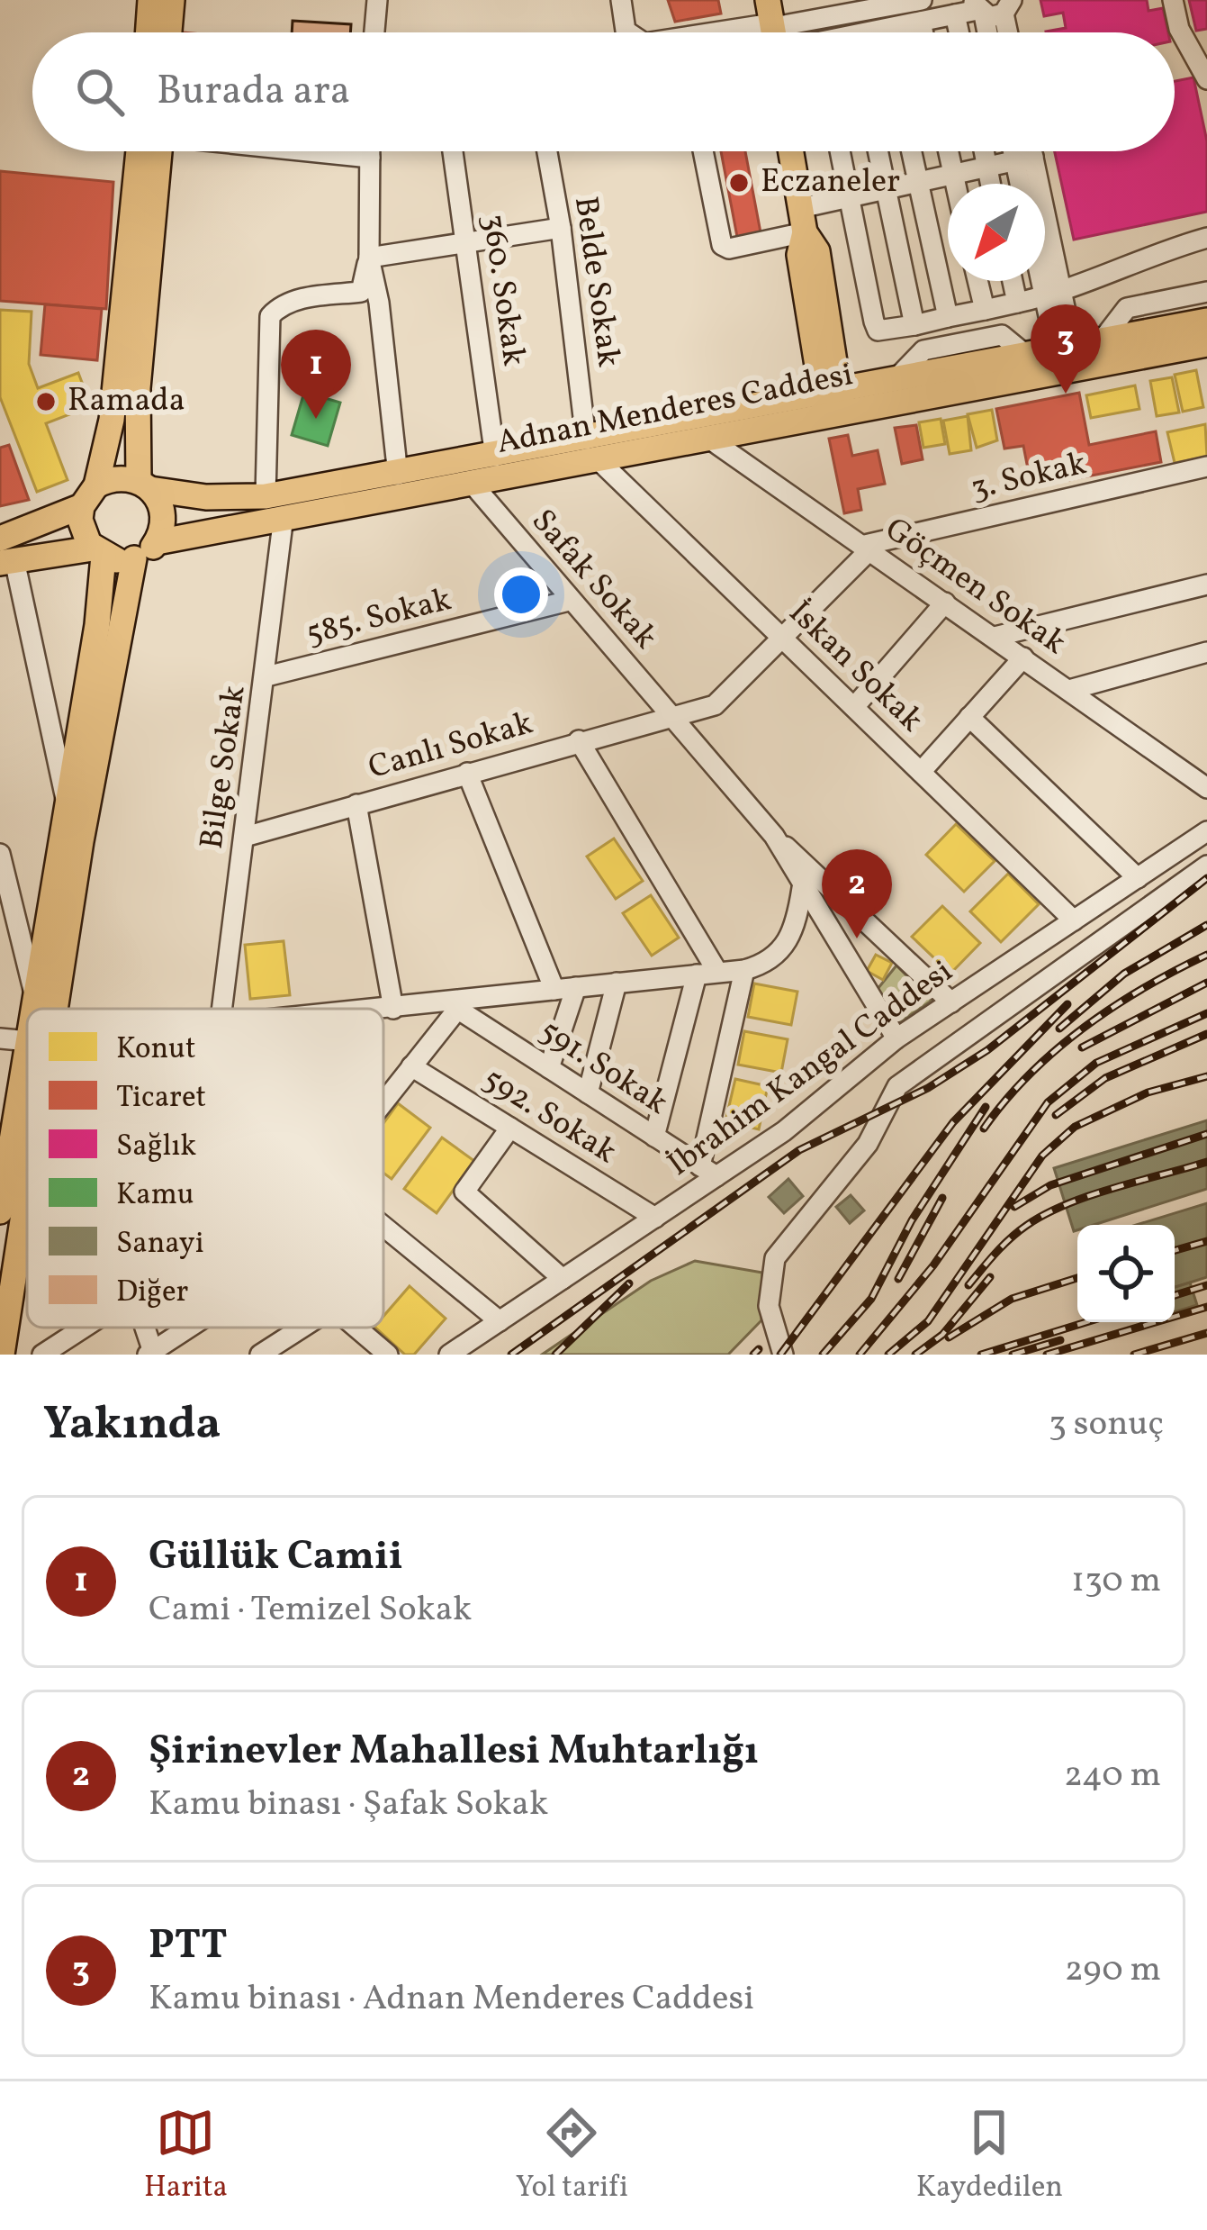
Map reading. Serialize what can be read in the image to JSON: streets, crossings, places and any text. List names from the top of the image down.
{
  "streets": {
    "main road": ["Adnan Menderes Caddesi"],
    "street": [
      "Belde Sokak",
      "360. Sokak",
      "3. Sokak",
      "Safak Sokak",
      "Göçmen Sokak",
      "585. Sokak",
      "İskan Sokak",
      "Canlı Sokak",
      "Bilge Sokak",
      "591. Sokak",
      "İbrahim Kangal Caddesi",
      "592. Sokak"
    ]
  },
  "crossings": [
    ["Belde Sokak", "Adnan Menderes Caddesi"],
    ["Belde Sokak", "İskan Sokak"],
    ["360. Sokak", "Adnan Menderes Caddesi"],
    ["Adnan Menderes Caddesi", "Safak Sokak"],
    ["Adnan Menderes Caddesi", "Göçmen Sokak"],
    ["Adnan Menderes Caddesi", "İskan Sokak"],
    ["Adnan Menderes Caddesi", "Bilge Sokak"],
    ["3. Sokak", "Göçmen Sokak"],
    ["3. Sokak", "Canlı Sokak"],
    ["Safak Sokak", "585. Sokak"],
    ["Safak Sokak", "Canlı Sokak"],
    ["Göçmen Sokak", "Canlı Sokak"],
    ["585. Sokak", "Bilge Sokak"],
    ["İskan Sokak", "Canlı Sokak"],
    ["İskan Sokak", "İbrahim Kangal Caddesi"],
    ["Canlı Sokak", "Bilge Sokak"],
    ["591. Sokak", "İbrahim Kangal Caddesi"],
    ["İbrahim Kangal Caddesi", "592. Sokak"]
  ],
  "places": ["Eczaneler", "Ramada"],
  "legend": [
    "Konut",
    "Ticaret",
    "Sağlık",
    "Kamu",
    "Sanayi",
    "Diğer"
  ],
  "north": "bottom left",
  "page": {
    "search": "Burada ara",
    "pins": ["3", "1", "2"],
    "heading": ["Yakında", "3 sonuç"],
    "list": [
      {
        "mark": "1",
        "name": "Güllük Camii",
        "note": "Cami · Temizel Sokak",
        "value": "130 m"
      },
      {
        "mark": "2",
        "name": "Şirinevler Mahallesi Muhtarlığı",
        "note": "Kamu binası · Şafak Sokak",
        "value": "240 m"
      },
      {
        "mark": "3",
        "name": "PTT",
        "note": "Kamu binası · Adnan Menderes Caddesi",
        "value": "290 m"
      }
    ],
    "nav": ["Harita", "Yol tarifi", "Kaydedilen"]
  }
}
